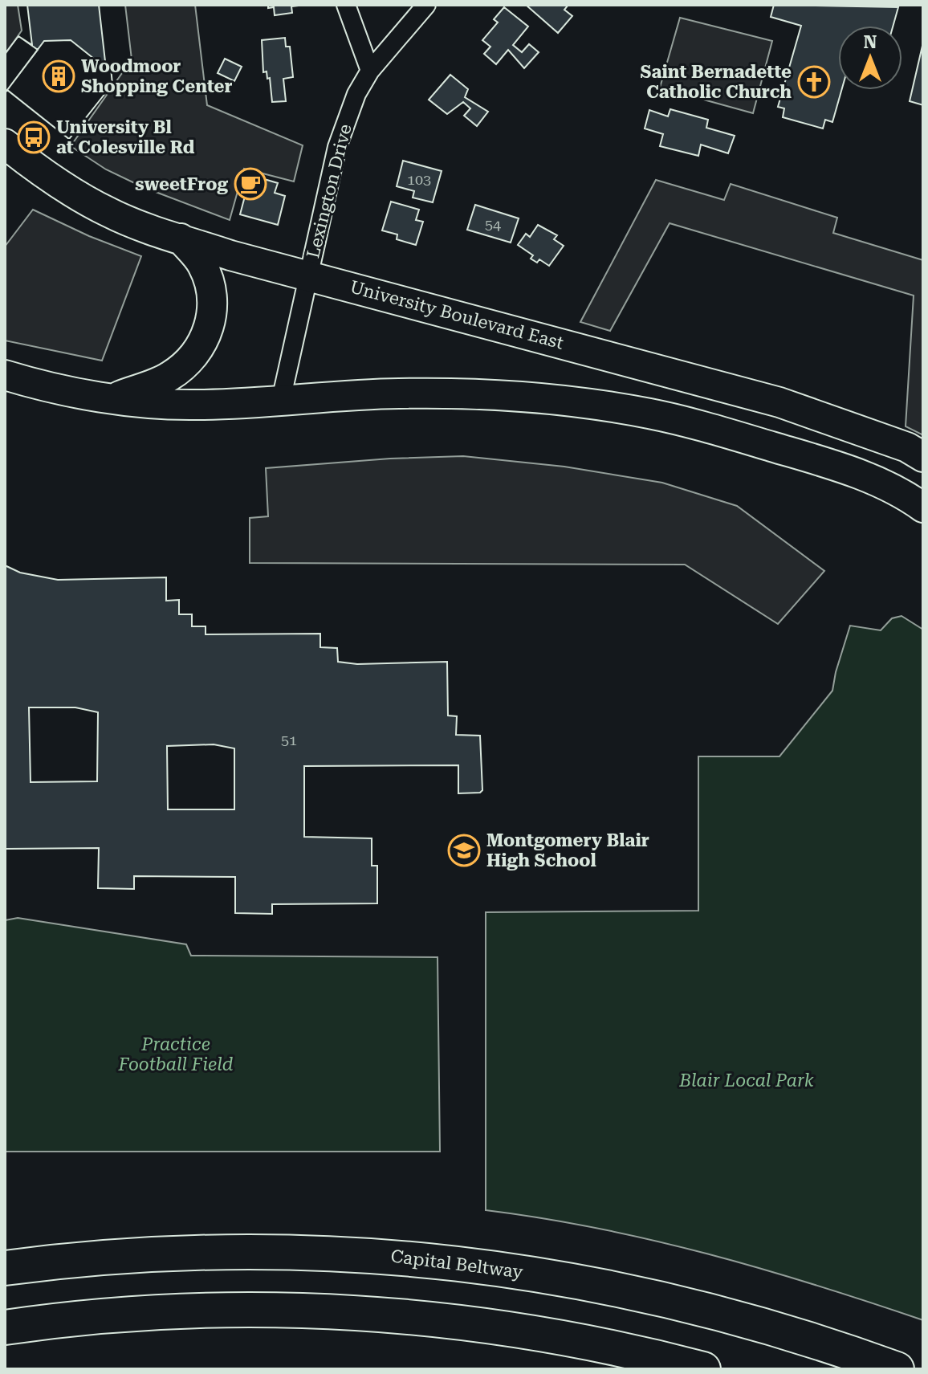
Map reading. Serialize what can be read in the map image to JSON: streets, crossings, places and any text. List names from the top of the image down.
{
  "streets": {
    "highway": ["Capital Beltway"],
    "main road": ["University Boulevard East"],
    "street": ["Lexington Drive"]
  },
  "crossings": [
    ["Lexington Drive", "University Boulevard East"]
  ],
  "parks": ["Practice Football Field", "Blair Local Park"],
  "places": {
    "building": ["Woodmoor Shopping Center"],
    "church": ["Saint Bernadette Catholic Church"],
    "bus stop": ["University Bl at Colesville Rd"],
    "cafe": ["sweetFrog"],
    "school or university": ["Montgomery Blair High School"]
  },
  "house_numbers": ["103", "54", "51"],
  "north": "top"
}
